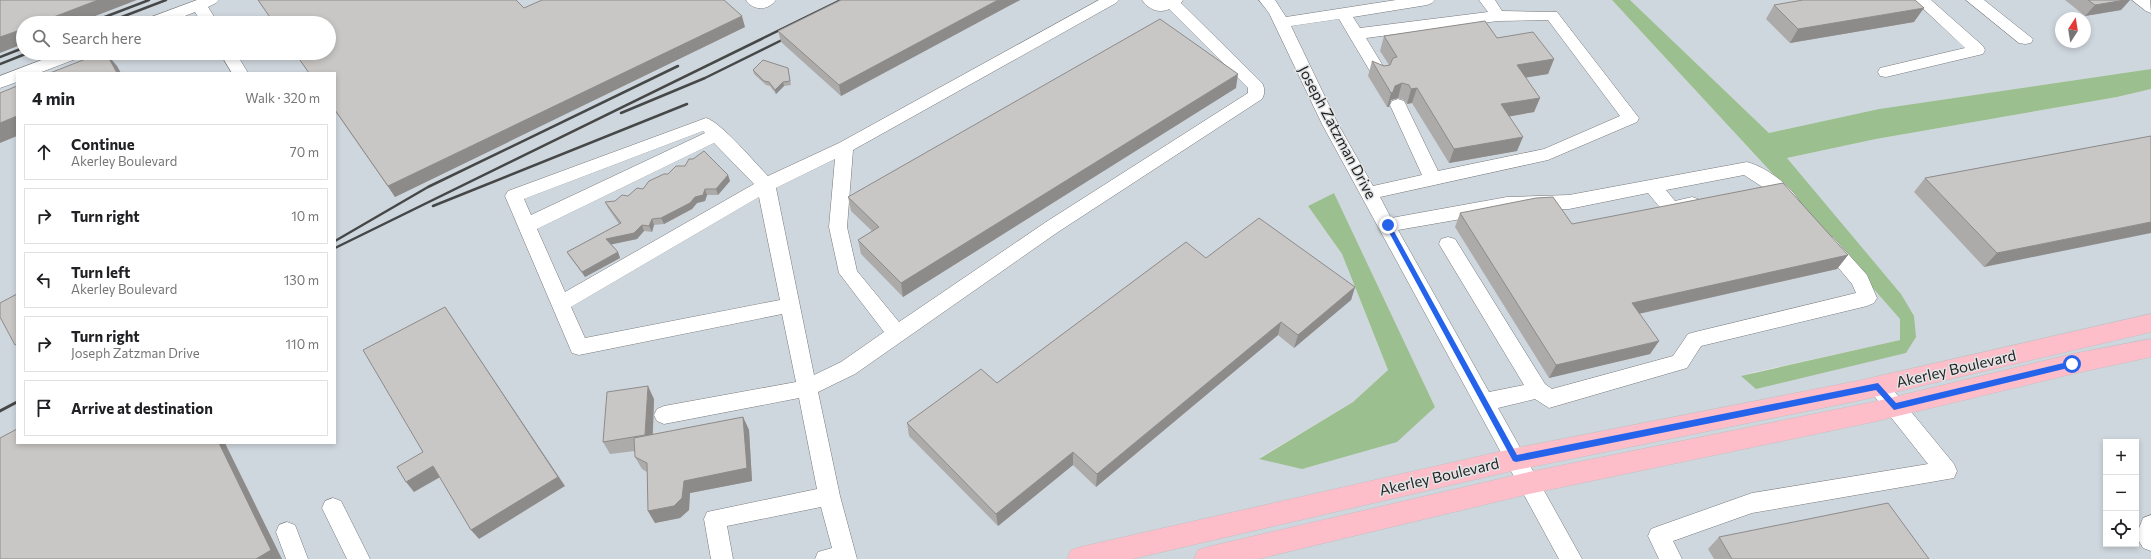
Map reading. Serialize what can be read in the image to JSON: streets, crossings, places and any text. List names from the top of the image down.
{
  "streets": {
    "main road": ["Akerley Boulevard"],
    "street": ["Joseph Zatzman Drive"]
  },
  "crossings": [
    ["Joseph Zatzman Drive", "Akerley Boulevard"]
  ],
  "north": "top",
  "page": {
    "search": "Search here",
    "heading": ["4 min", "Walk · 320 m"],
    "list": [
      ["Continue", "Akerley Boulevard", "70 m"],
      ["Turn right", "10 m"],
      ["Turn left", "Akerley Boulevard", "130 m"],
      ["Turn right", "Joseph Zatzman Drive", "110 m"],
      "Arrive at destination"
    ],
    "map_buttons": ["+", "−"]
  }
}
